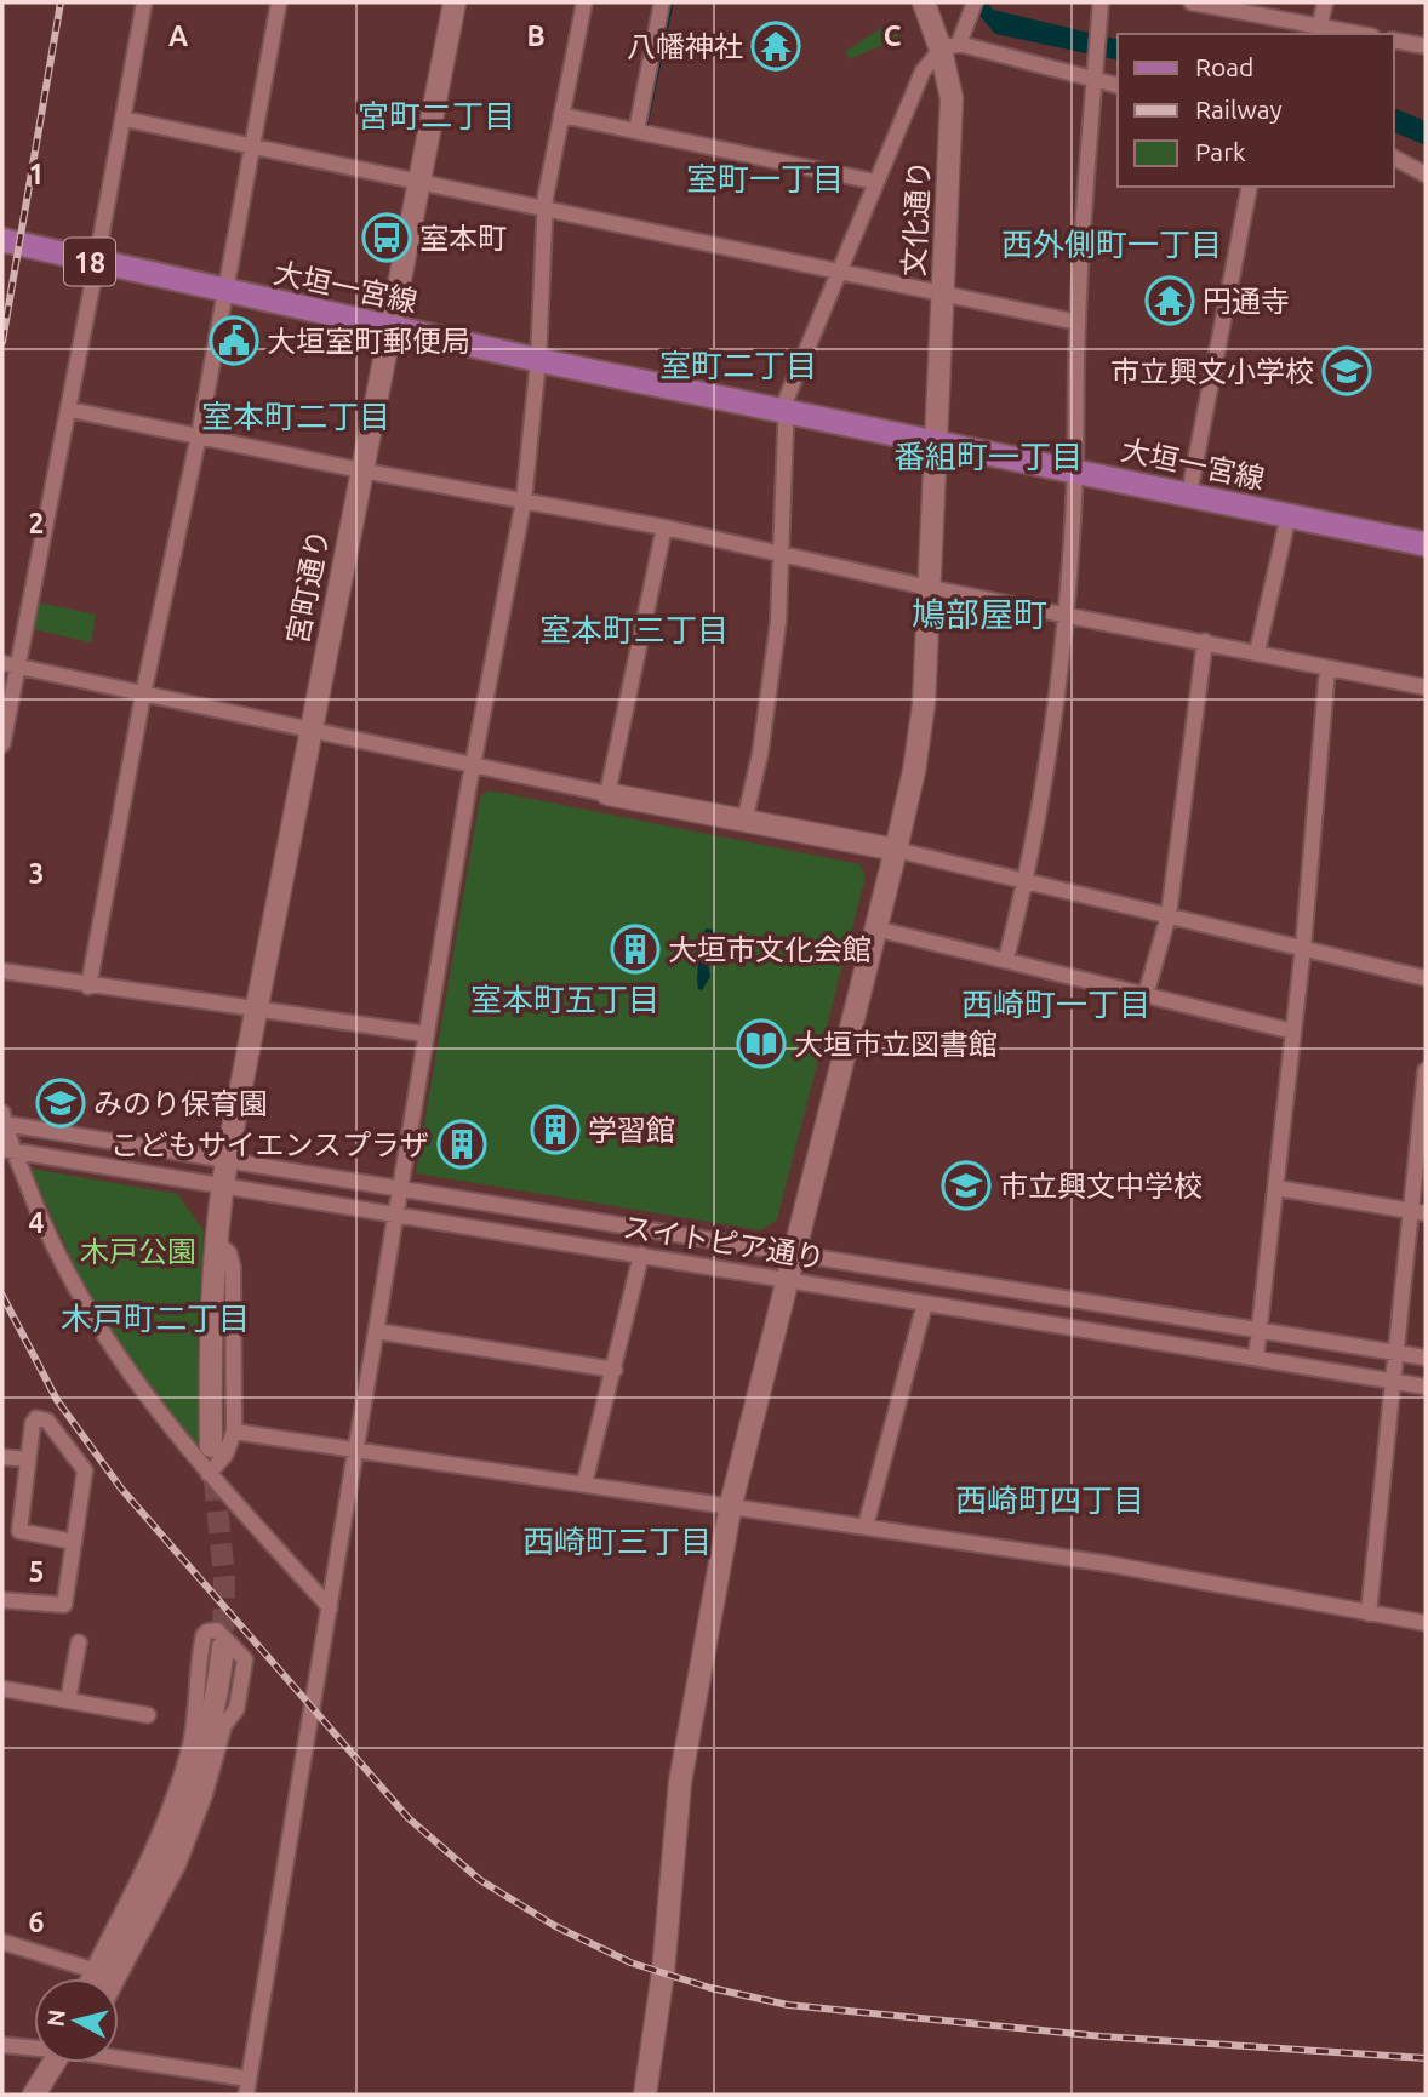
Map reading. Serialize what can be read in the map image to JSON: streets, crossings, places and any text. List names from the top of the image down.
{
  "streets": {
    "main road": ["18", "大垣一宮線"],
    "street": ["文化通り", "宮町通り", "スイトピア通り"]
  },
  "crossings": [
    ["文化通り", "大垣一宮線"],
    ["文化通り", "スイトピア通り"],
    ["大垣一宮線", "宮町通り"],
    ["宮町通り", "スイトピア通り"]
  ],
  "districts": [
    "宮町二丁目",
    "室町一丁目",
    "西外側町一丁目",
    "室町二丁目",
    "室本町二丁目",
    "番組町一丁目",
    "鳩部屋町",
    "室本町三丁目",
    "室本町五丁目",
    "西崎町一丁目",
    "木戸町二丁目",
    "西崎町四丁目",
    "西崎町三丁目"
  ],
  "parks": ["木戸公園"],
  "places": {
    "temple": ["八幡神社", "円通寺"],
    "bus stop": ["室本町"],
    "public building": ["大垣室町郵便局"],
    "school or university": ["市立興文小学校", "みのり保育園", "市立興文中学校"],
    "building": ["大垣市文化会館", "学習館", "こどもサイエンスプラザ"],
    "library": ["大垣市立図書館"]
  },
  "legend": ["Road", "Railway", "Park"],
  "north": "left",
  "grid": {
    "columns": ["A", "B", "C"],
    "rows": [
      "1",
      "2",
      "3",
      "4",
      "5",
      "6"
    ]
  }
}
